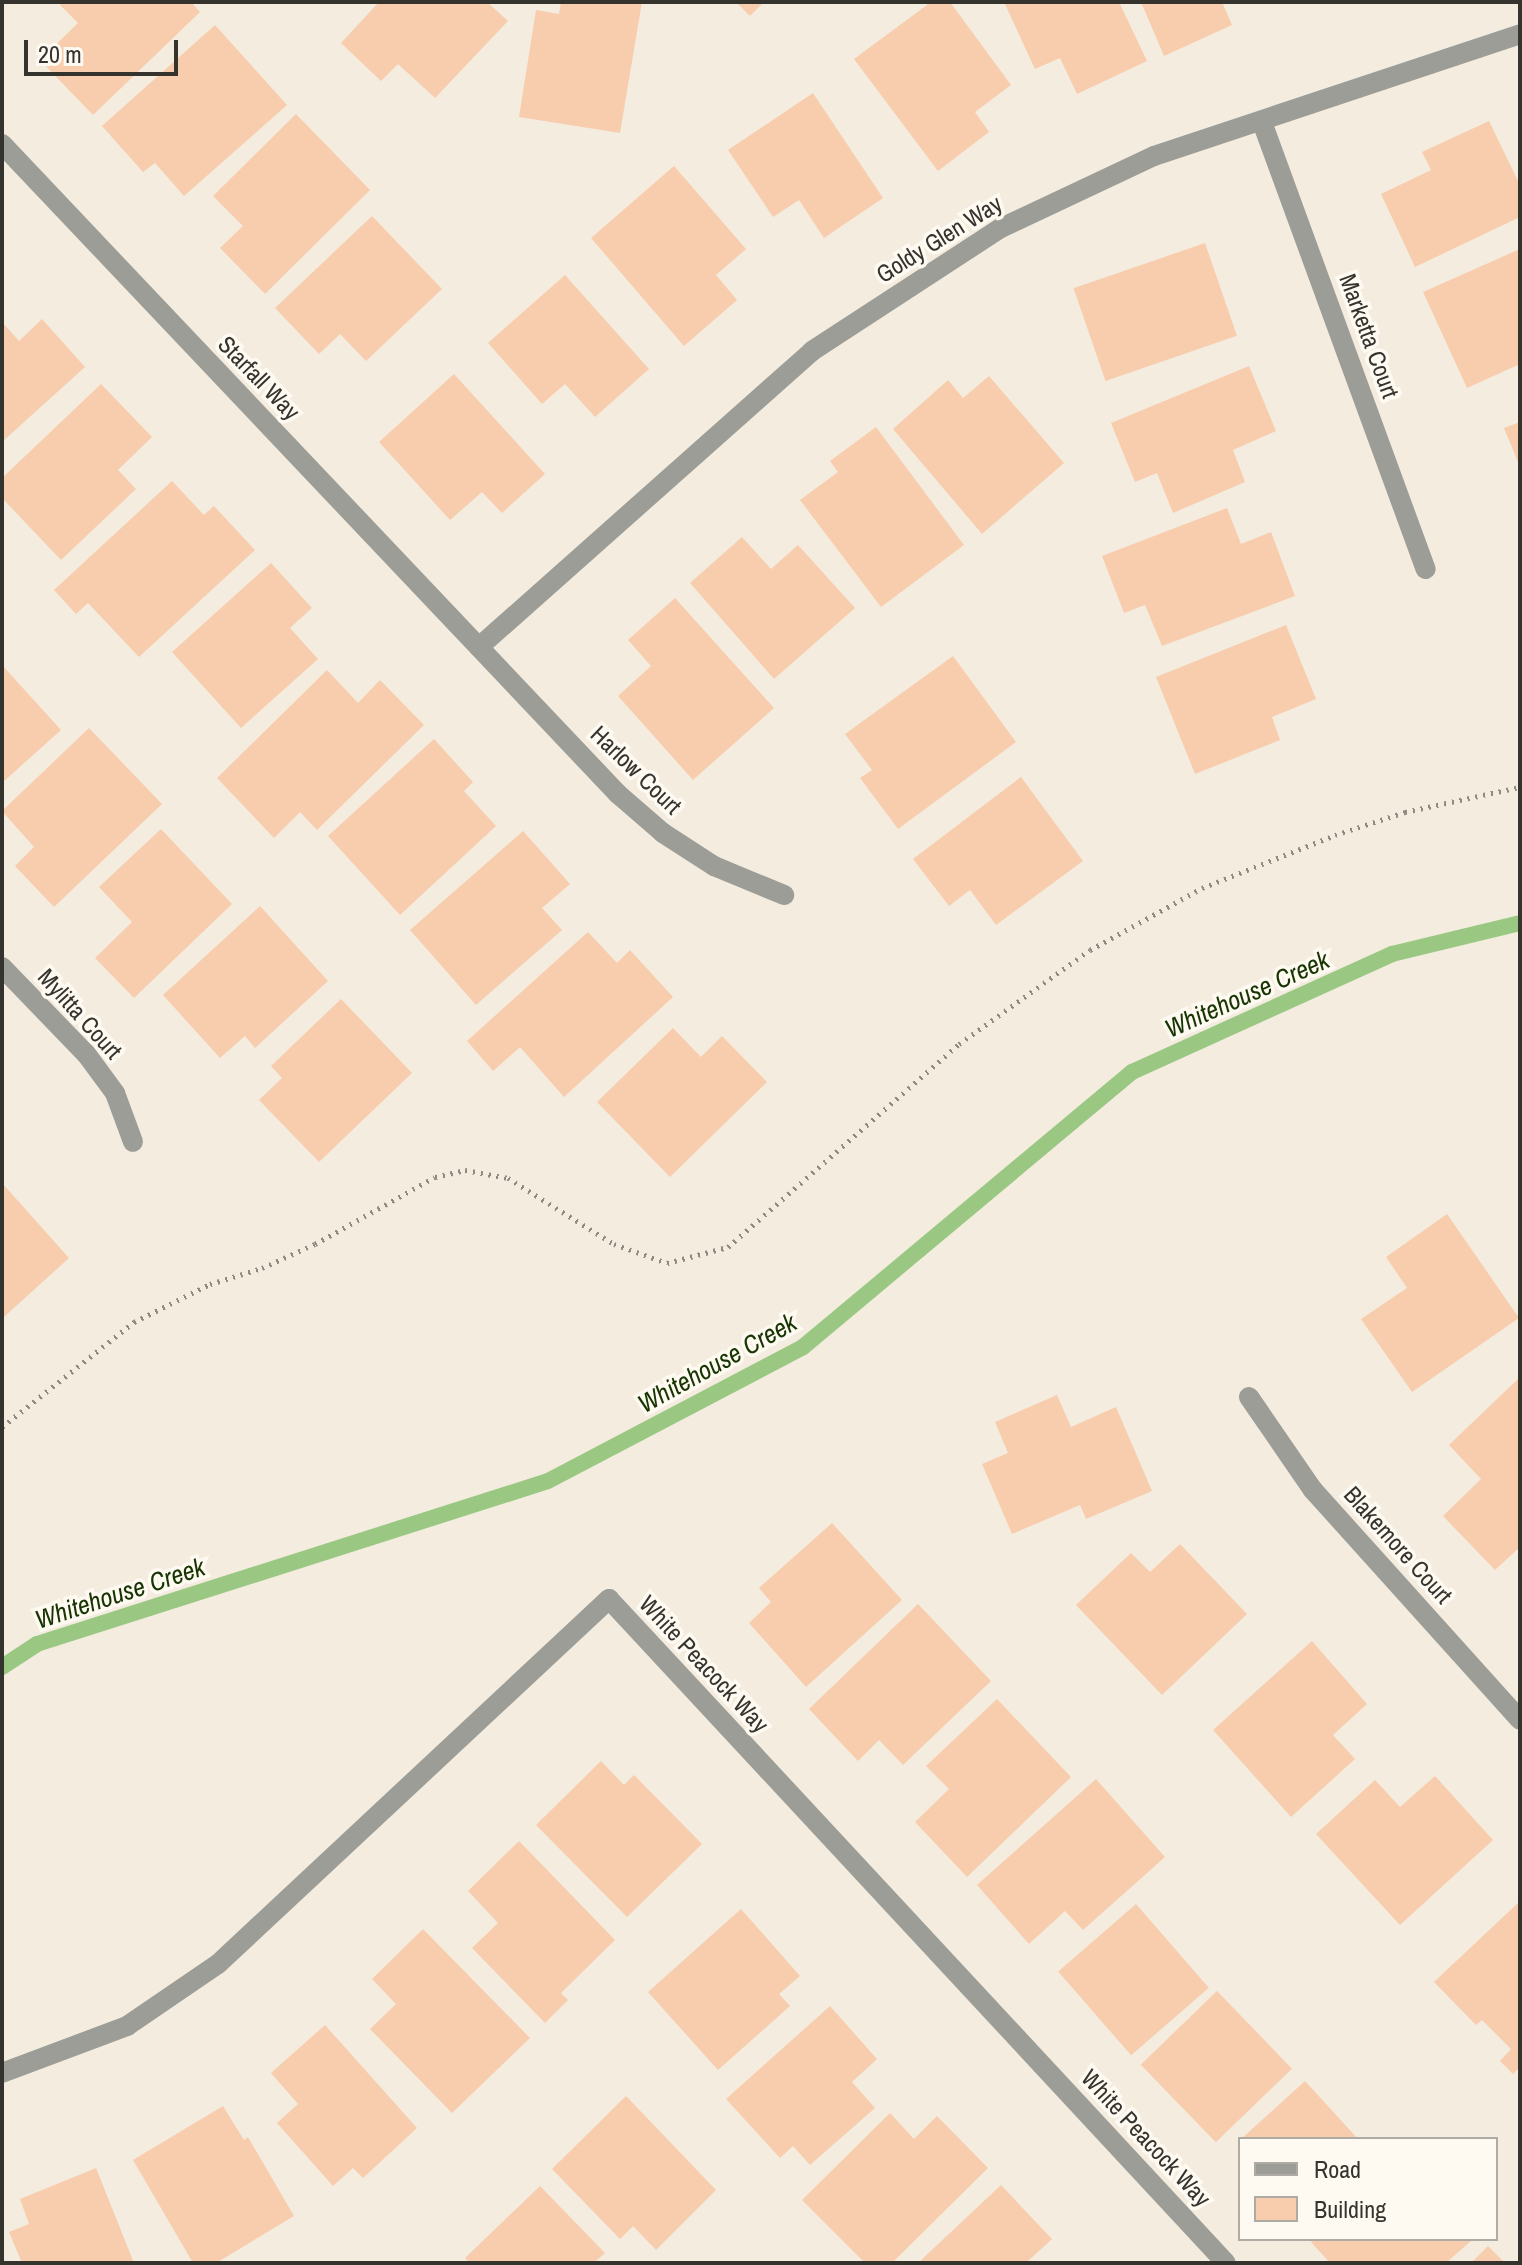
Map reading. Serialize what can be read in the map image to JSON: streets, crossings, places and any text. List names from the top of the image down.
{
  "streets": {
    "street": [
      "Goldy Glen Way",
      "Marketta Court",
      "Starfall Way",
      "Harlow Court",
      "Mylitta Court",
      "Blakemore Court",
      "White Peacock Way"
    ]
  },
  "crossings": [
    ["Goldy Glen Way", "Marketta Court"],
    ["Goldy Glen Way", "Starfall Way"],
    ["Goldy Glen Way", "Harlow Court"],
    ["Starfall Way", "Harlow Court"]
  ],
  "water": ["Whitehouse Creek"],
  "legend": ["Road", "Building"],
  "scale_bar": "20 m"
}
